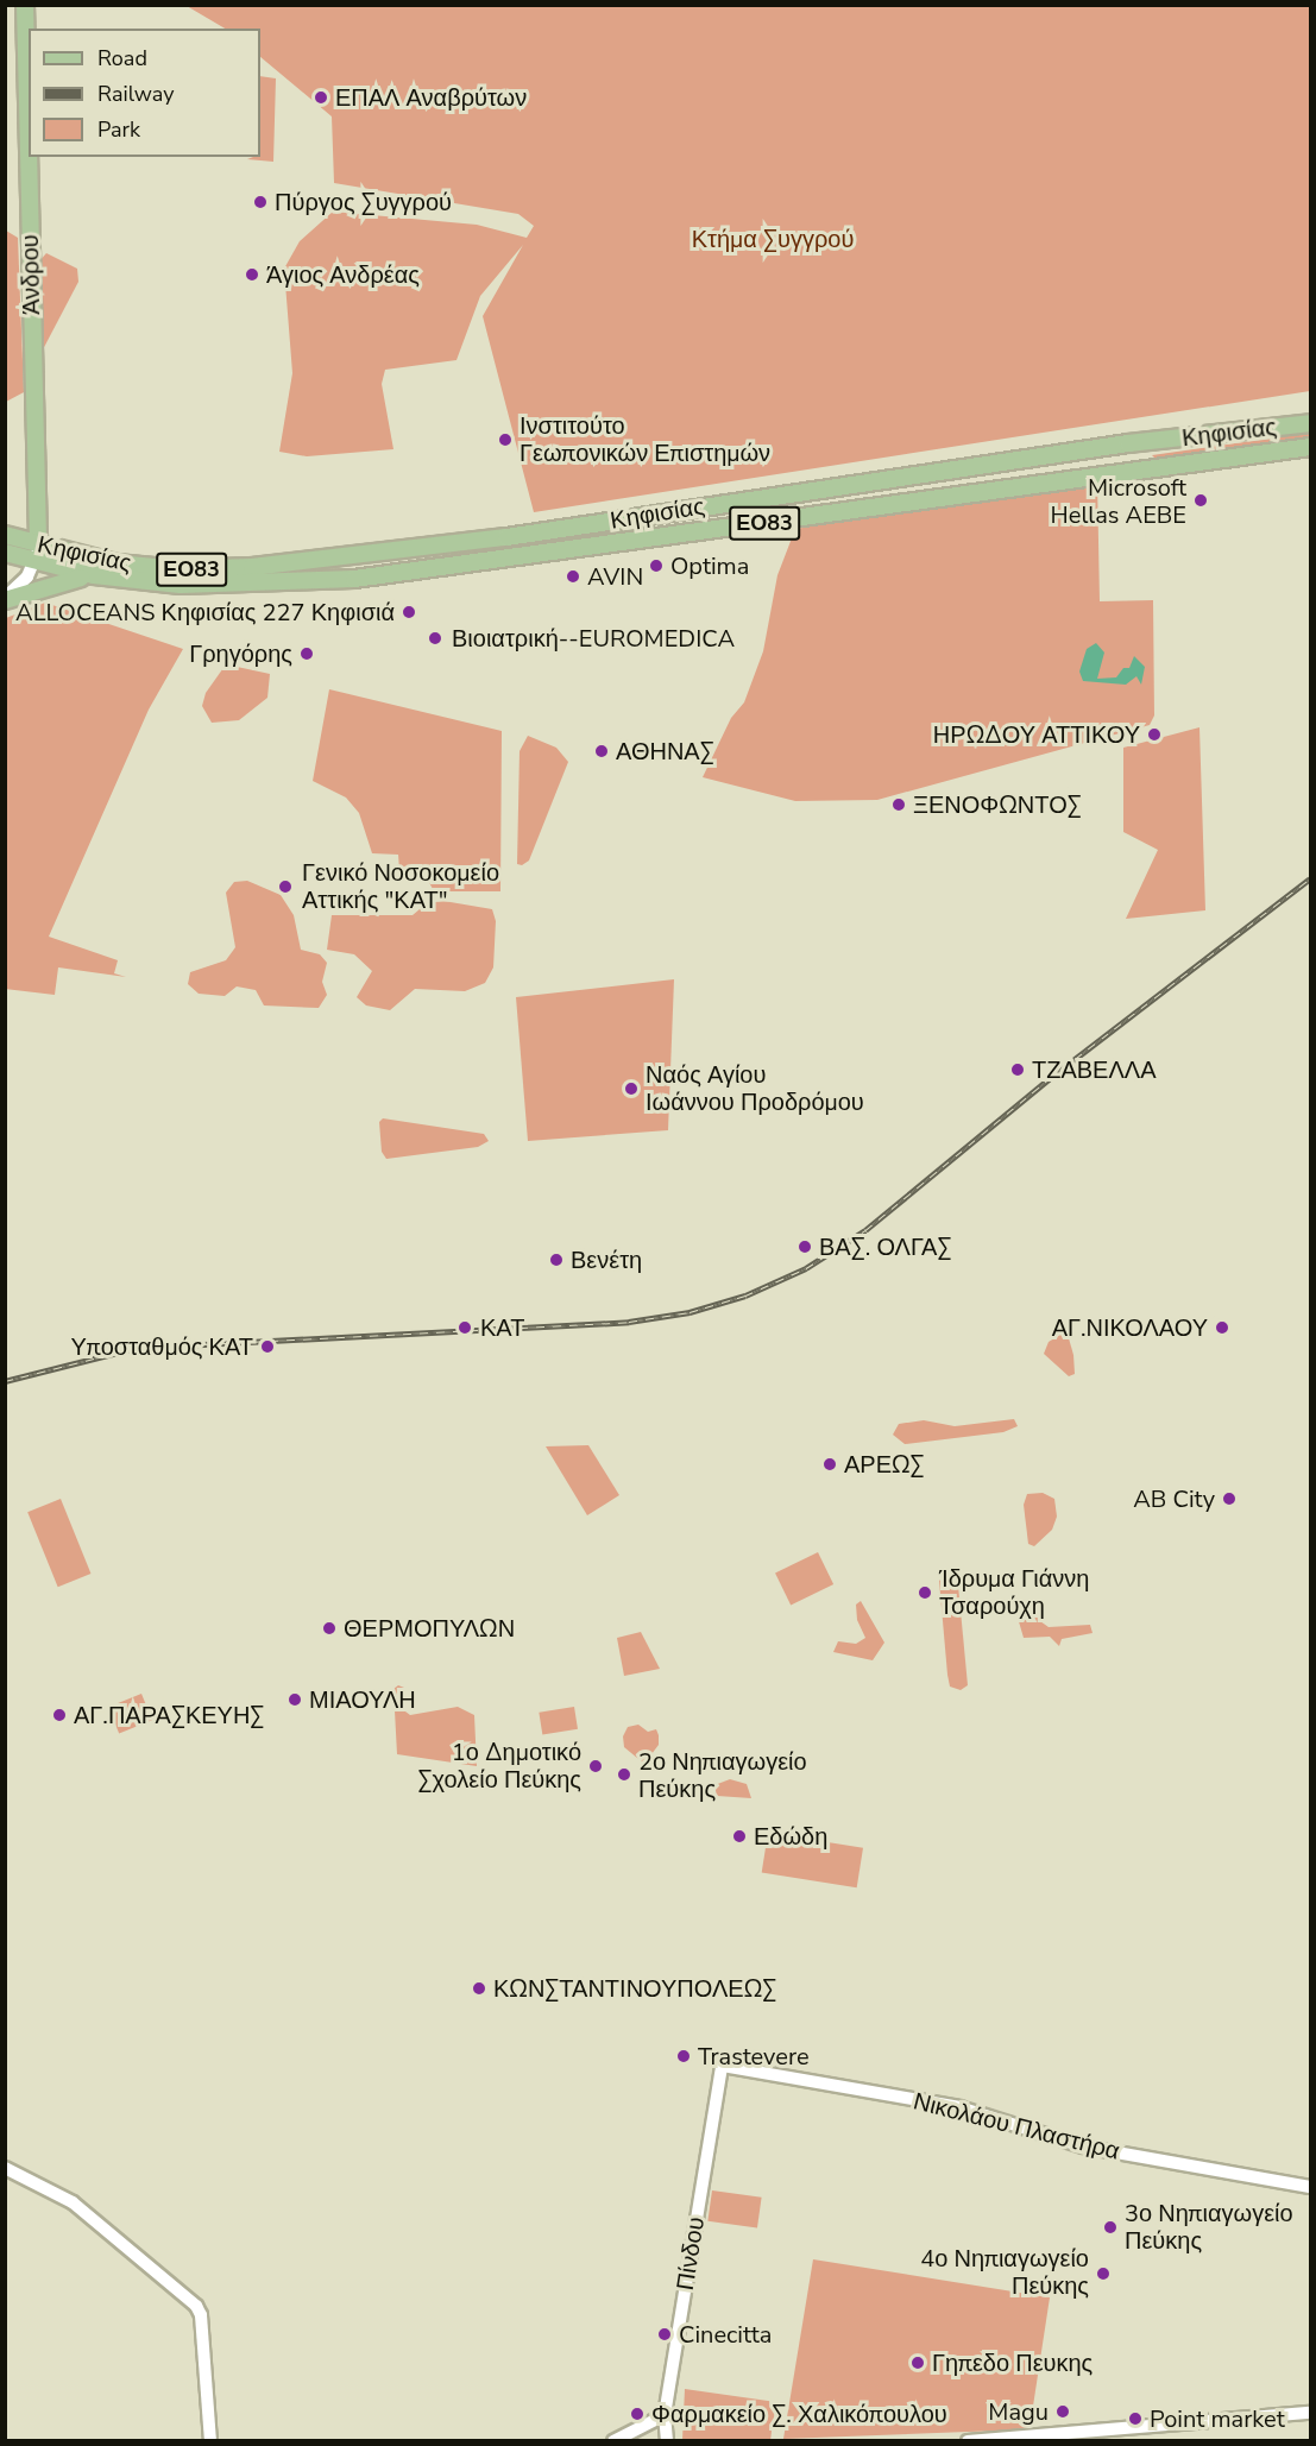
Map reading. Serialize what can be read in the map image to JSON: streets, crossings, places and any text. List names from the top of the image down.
{
  "streets": {
    "main road": ["Άνδρου", "Κηφισίας", "ΕΟ83"],
    "street": ["Νικολάου Πλαστήρα", "Πίνδου"]
  },
  "crossings": [
    ["Άνδρου", "Κηφισίας"],
    ["Νικολάου Πλαστήρα", "Πίνδου"]
  ],
  "parks": ["Κτήμα Συγγρού"],
  "places": [
    "ΕΠΑΛ Αναβρύτων",
    "Πύργος Συγγρού",
    "Άγιος Ανδρέας",
    "Ινστιτούτο Γεωπονικών Επιστημών",
    "Microsoft Hellas AEBE",
    "Optima",
    "AVIN",
    "ALLOCEANS Κηφισίας 227 Κηφισιά",
    "Βιοιατρική--EUROMEDICA",
    "Γρηγόρης",
    "ΗΡΩΔΟΥ ΑΤΤΙΚΟΥ",
    "ΑΘΗΝΑΣ",
    "ΞΕΝΟΦΩΝΤΟΣ",
    "Γενικό Νοσοκομείο Αττικής \"ΚΑΤ\"",
    "ΤΖΑΒΕΛΛΑ",
    "Ναός Αγίου Ιωάννου Προδρόμου",
    "ΒΑΣ. ΟΛΓΑΣ",
    "Βενέτη",
    "ΚΑΤ",
    "ΑΓ.ΝΙΚΟΛΑΟΥ",
    "Υποσταθμός ΚΑΤ",
    "ΑΡΕΩΣ",
    "AB City",
    "Ίδρυμα Γιάννη Τσαρούχη",
    "ΘΕΡΜΟΠΥΛΩΝ",
    "ΜΙΑΟΥΛΗ",
    "ΑΓ.ΠΑΡΑΣΚΕΥΗΣ",
    "1ο Δημοτικό Σχολείο Πεύκης",
    "2ο Νηπιαγωγείο Πεύκης",
    "Εδώδη",
    "ΚΩΝΣΤΑΝΤΙΝΟΥΠΟΛΕΩΣ",
    "Trastevere",
    "3ο Νηπιαγωγείο Πεύκης",
    "4ο Νηπιαγωγείο Πεύκης",
    "Cinecitta",
    "Γηπεδο Πευκης",
    "Magu",
    "Φαρμακείο Σ. Χαλικόπουλου",
    "Point market"
  ],
  "legend": ["Road", "Railway", "Park"]
}
